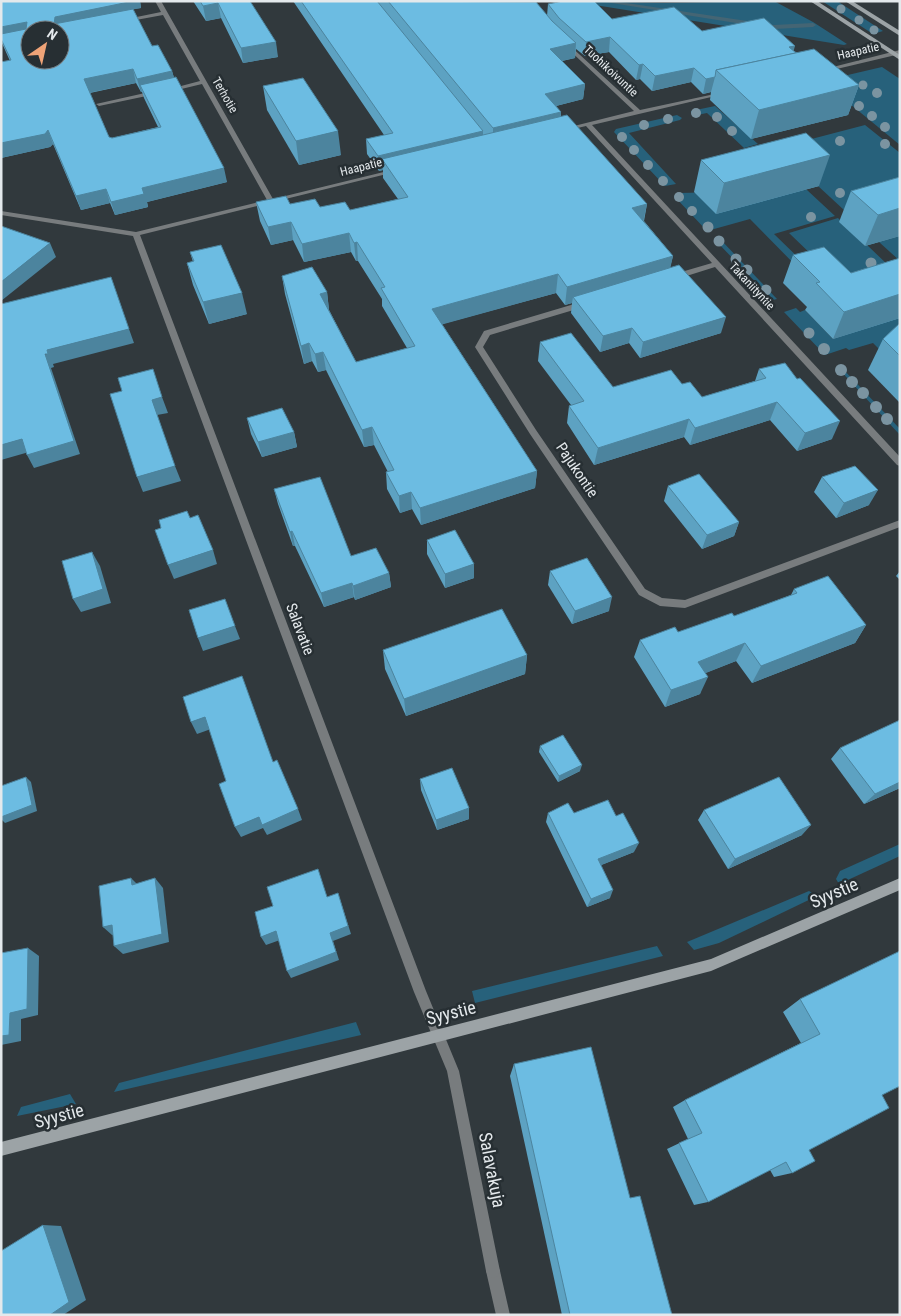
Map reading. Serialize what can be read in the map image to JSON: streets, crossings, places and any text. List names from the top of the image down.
{
  "streets": {
    "street": [
      "Haapatie",
      "Tuohikoivuntie",
      "Terhotie",
      "Takaniityntie",
      "Pajukontie",
      "Salavatie",
      "Syystie",
      "Salavakuja"
    ]
  },
  "crossings": [
    ["Haapatie", "Terhotie"],
    ["Haapatie", "Salavatie"],
    ["Salavatie", "Syystie"],
    ["Salavatie", "Salavakuja"],
    ["Syystie", "Salavakuja"]
  ],
  "north": "top right"
}
